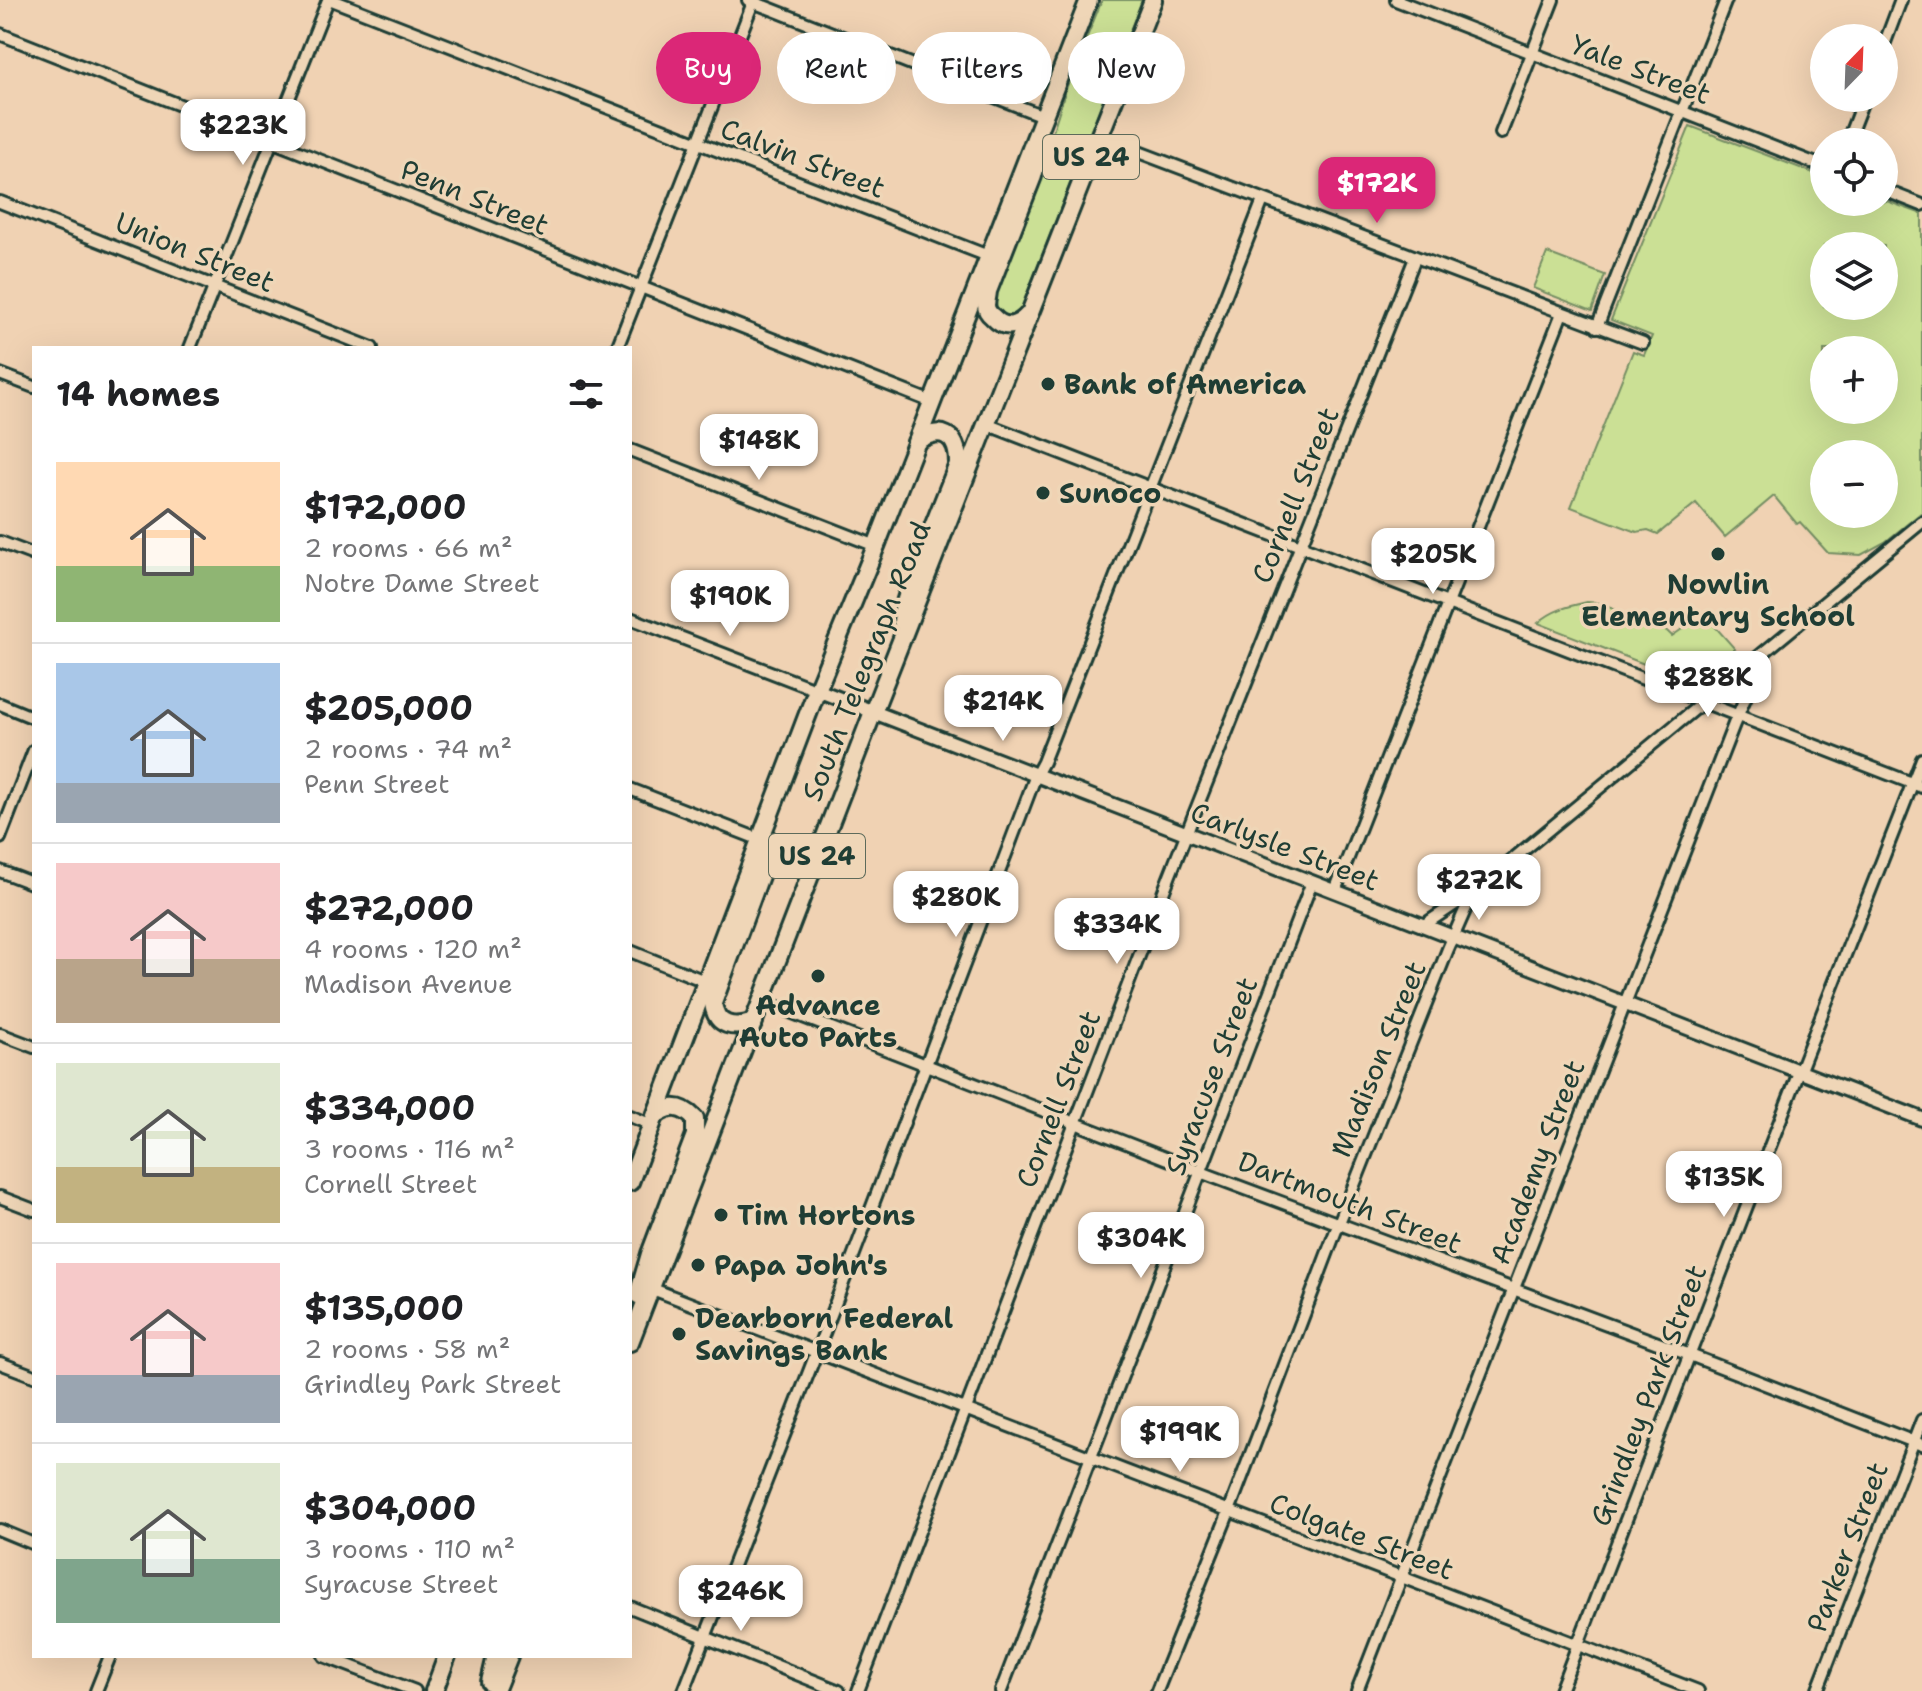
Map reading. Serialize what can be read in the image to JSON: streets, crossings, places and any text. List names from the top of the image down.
{
  "streets": {
    "main road": ["US 24", "South Telegraph Road"],
    "street": [
      "Yale Street",
      "Calvin Street",
      "Penn Street",
      "Union Street",
      "Cornell Street",
      "Carlysle Street",
      "Madison Street",
      "Syracuse Street",
      "Academy Street",
      "Dartmouth Street",
      "Grindley Park Street",
      "Colgate Street",
      "Parker Street"
    ]
  },
  "crossings": [
    ["Calvin Street", "South Telegraph Road"],
    ["Penn Street", "South Telegraph Road"],
    ["Cornell Street", "Carlysle Street"],
    ["Cornell Street", "Dartmouth Street"],
    ["Cornell Street", "Colgate Street"],
    ["South Telegraph Road", "Carlysle Street"],
    ["South Telegraph Road", "Dartmouth Street"],
    ["South Telegraph Road", "Colgate Street"],
    ["Carlysle Street", "Madison Street"],
    ["Carlysle Street", "Syracuse Street"],
    ["Carlysle Street", "Academy Street"],
    ["Carlysle Street", "Grindley Park Street"],
    ["Madison Street", "Academy Street"],
    ["Madison Street", "Dartmouth Street"],
    ["Madison Street", "Colgate Street"],
    ["Syracuse Street", "Dartmouth Street"],
    ["Syracuse Street", "Colgate Street"],
    ["Academy Street", "Dartmouth Street"],
    ["Academy Street", "Colgate Street"],
    ["Dartmouth Street", "Grindley Park Street"],
    ["Dartmouth Street", "Parker Street"],
    ["Grindley Park Street", "Colgate Street"]
  ],
  "places": [
    "Bank of America",
    "Sunoco",
    "Nowlin Elementary School",
    "Advance Auto Parts",
    "Tim Hortons",
    "Papa John's",
    "Dearborn Federal Savings Bank"
  ],
  "north": "top right",
  "page": {
    "map_buttons": ["+", "−"],
    "chip": [
      "Buy",
      "Rent",
      "Filters",
      "New"
    ],
    "price": [
      "$223K",
      "$172K",
      "$148K",
      "$205K",
      "$190K",
      "$288K",
      "$214K",
      "$272K",
      "$280K",
      "$334K",
      "$135K",
      "$304K",
      "$199K",
      "$246K"
    ],
    "heading": "14 homes",
    "list": [
      {
        "name": "$172,000",
        "note": "2 rooms · 66 m² · Notre Dame Street"
      },
      {
        "name": "$205,000",
        "note": "2 rooms · 74 m² · Penn Street"
      },
      {
        "name": "$272,000",
        "note": "4 rooms · 120 m² · Madison Avenue"
      },
      {
        "name": "$334,000",
        "note": "3 rooms · 116 m² · Cornell Street"
      },
      {
        "name": "$135,000",
        "note": "2 rooms · 58 m² · Grindley Park Street"
      },
      {
        "name": "$304,000",
        "note": "3 rooms · 110 m² · Syracuse Street"
      }
    ]
  }
}
